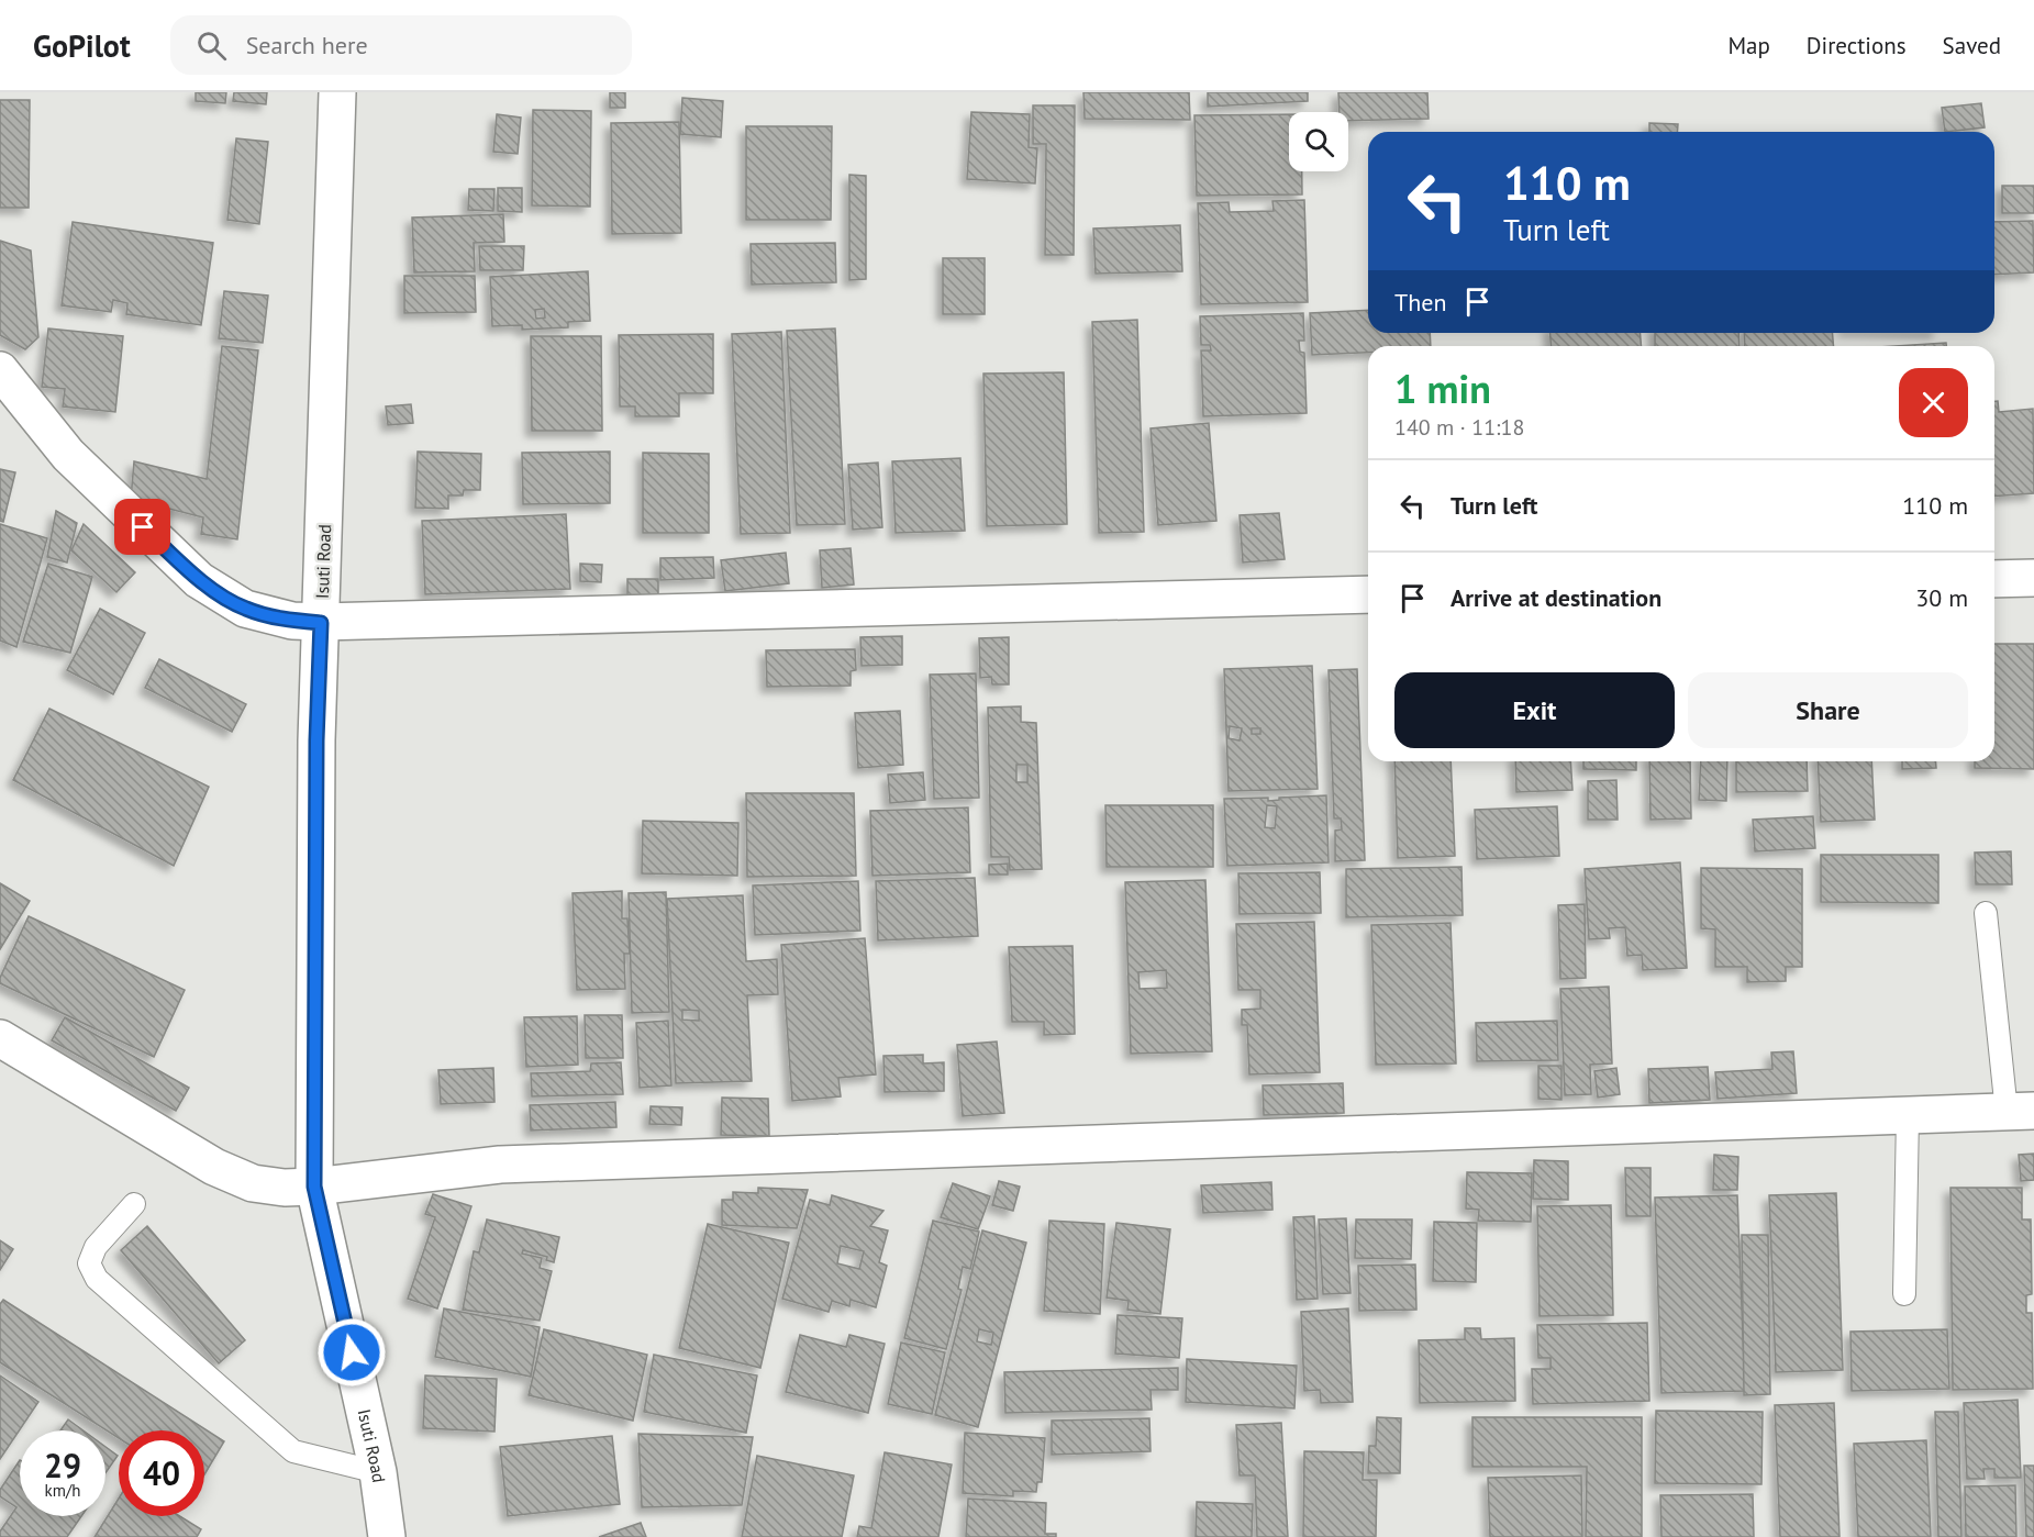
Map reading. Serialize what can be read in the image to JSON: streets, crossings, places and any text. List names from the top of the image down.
{
  "streets": {
    "street": ["Isuti Road"]
  },
  "page": {
    "header": "GoPilot",
    "search": "Search here",
    "nav": ["Map", "Directions", "Saved"],
    "turn": ["110 m", "Turn left"],
    "then": "Then",
    "heading": ["1 min", "140 m · 11:18"],
    "list": [
      {
        "name": "Turn left",
        "value": "110 m"
      },
      {
        "name": "Arrive at destination",
        "value": "30 m"
      }
    ],
    "buttons": ["Exit", "Share"],
    "speed": "29 km/h",
    "limit": "40"
  }
}
